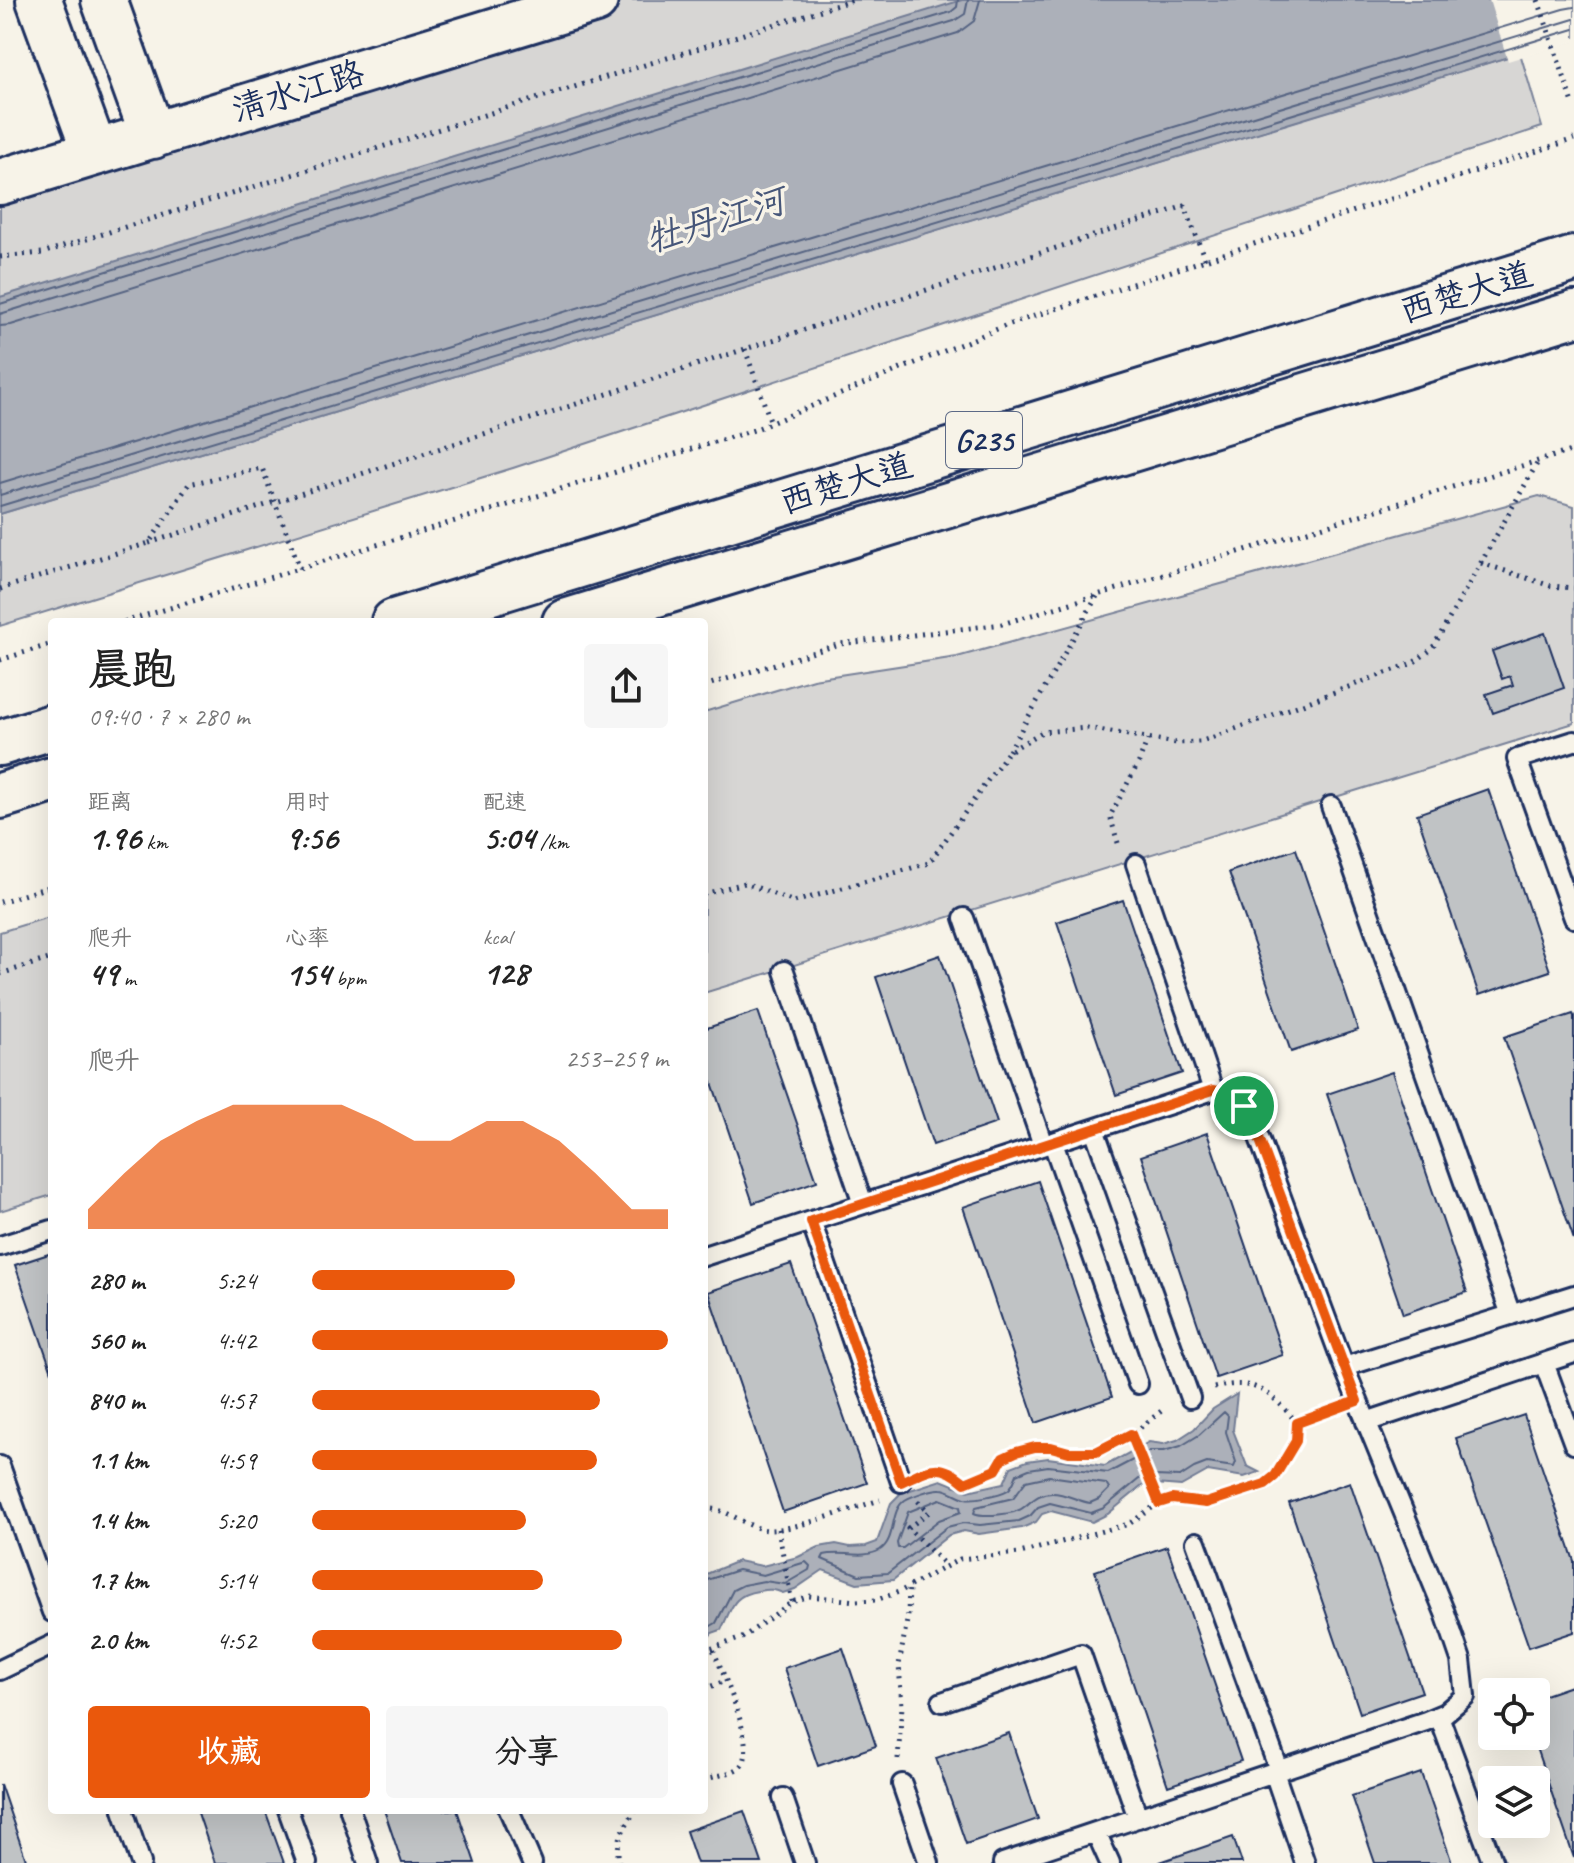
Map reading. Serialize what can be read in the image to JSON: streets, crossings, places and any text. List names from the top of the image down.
{
  "streets": {
    "main road": ["清水江路", "西楚大道", "G235"]
  },
  "water": ["牡丹江河"],
  "page": {
    "heading": ["晨跑", "09:40 · 7 × 280 m"],
    "stats": [
      ["距离", "1.96 km"],
      ["用时", "9:56"],
      ["配速", "5:04 /km"],
      ["爬升", "49 m"],
      ["心率", "154 bpm"],
      ["kcal", "128"]
    ],
    "chart": ["爬升", "253–259 m"],
    "list": [
      {
        "name": "280 m",
        "note": "5:24"
      },
      {
        "name": "560 m",
        "note": "4:42"
      },
      {
        "name": "840 m",
        "note": "4:57"
      },
      {
        "name": "1.1 km",
        "note": "4:59"
      },
      {
        "name": "1.4 km",
        "note": "5:20"
      },
      {
        "name": "1.7 km",
        "note": "5:14"
      },
      {
        "name": "2.0 km",
        "note": "4:52"
      }
    ],
    "buttons": ["收藏", "分享"]
  }
}
